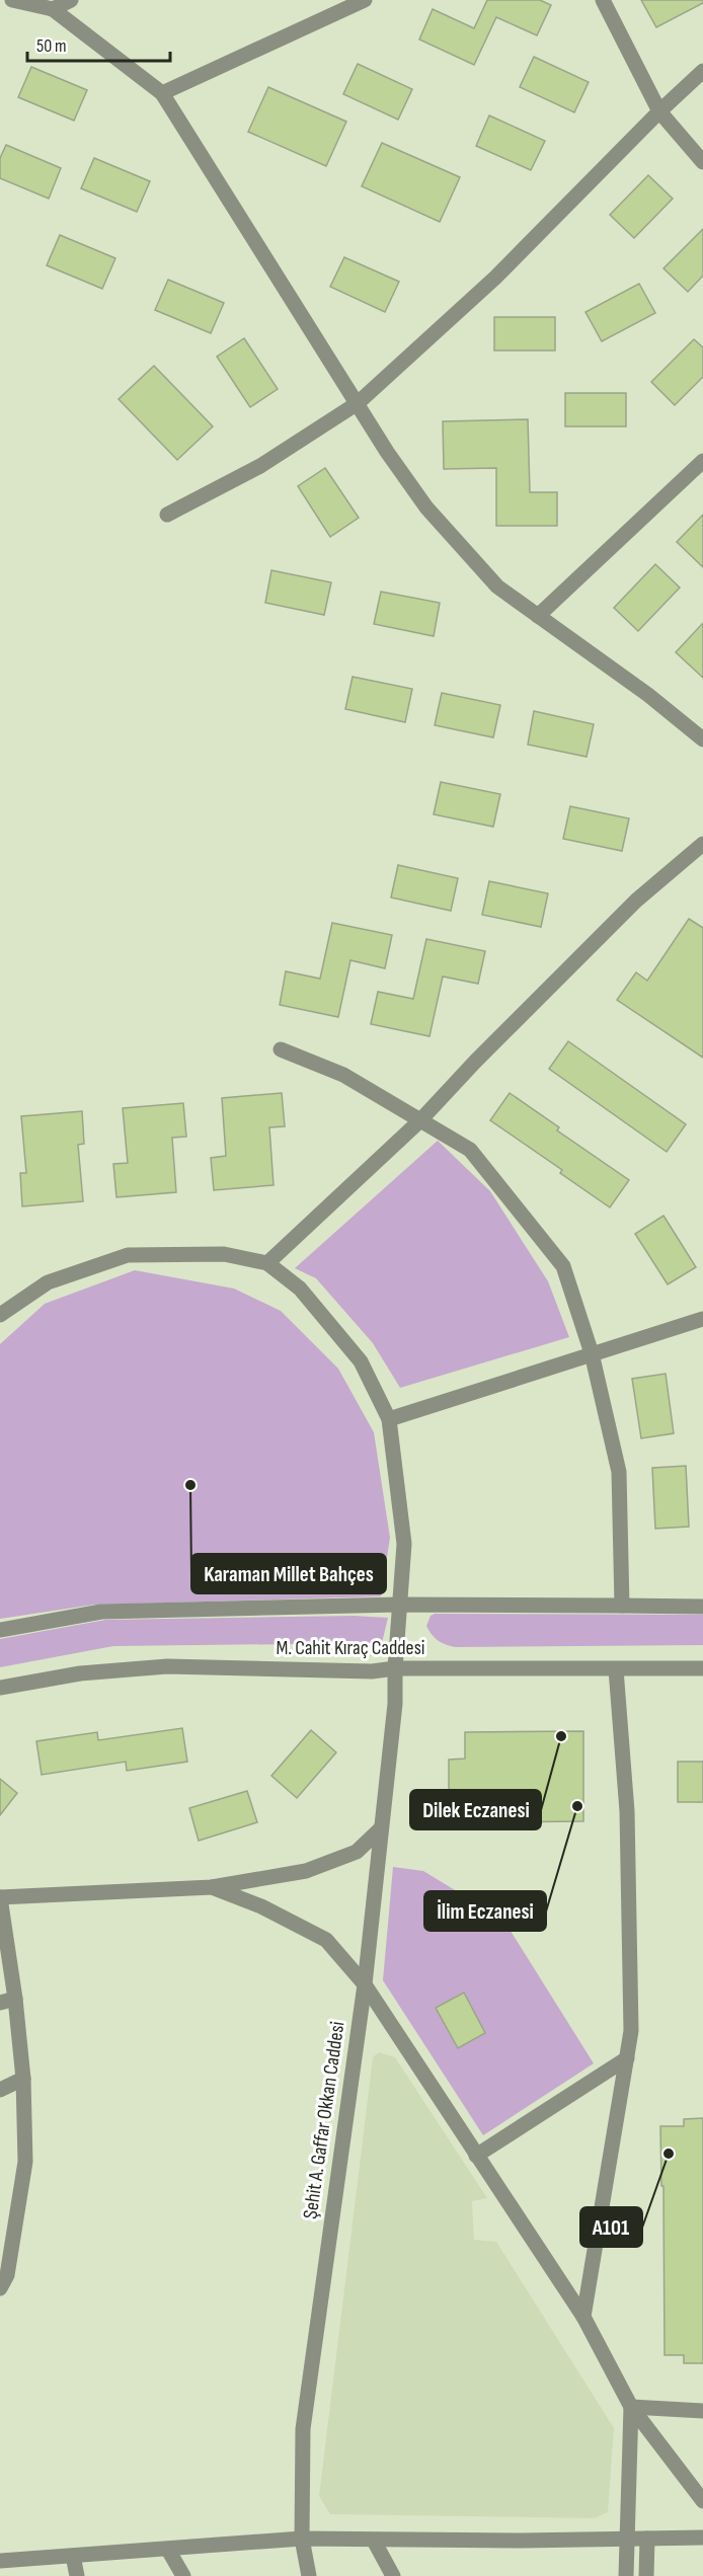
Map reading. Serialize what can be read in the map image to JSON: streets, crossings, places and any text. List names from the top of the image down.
{
  "streets": {
    "street": ["M. Cahit Kıraç Caddesi", "Şehit A. Gaffar Okkan Caddesi"]
  },
  "crossings": [
    ["M. Cahit Kıraç Caddesi", "Şehit A. Gaffar Okkan Caddesi"]
  ],
  "places": [
    "Karaman Millet Bahçes",
    "Dilek Eczanesi",
    "İlim Eczanesi",
    "A101"
  ],
  "scale_bar": "50 m"
}
